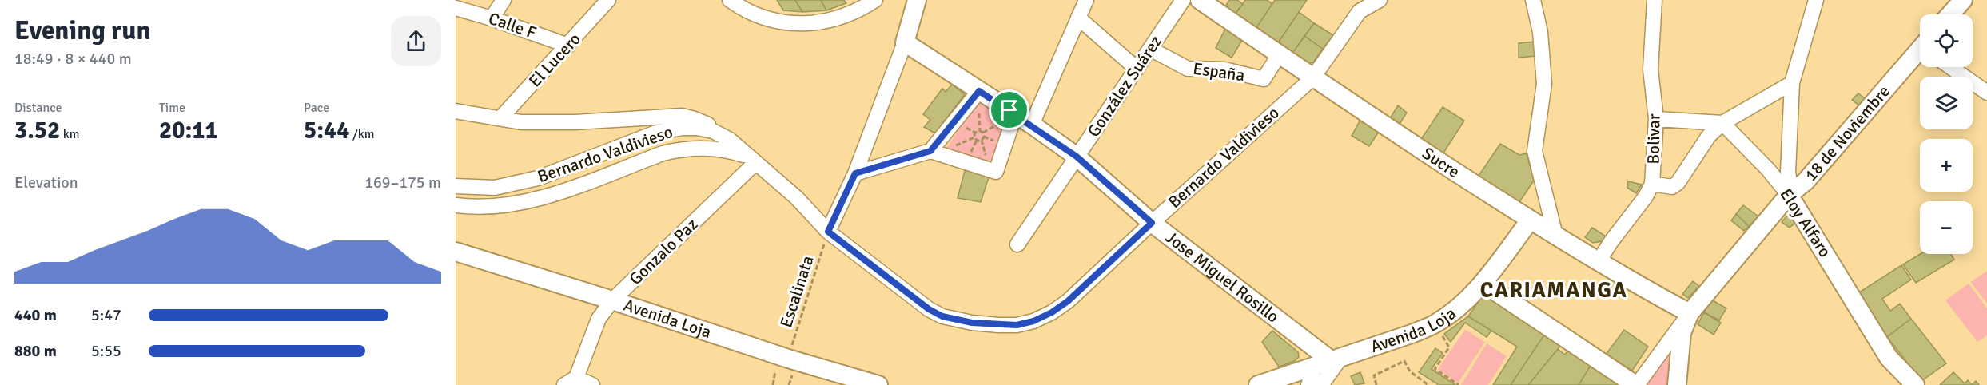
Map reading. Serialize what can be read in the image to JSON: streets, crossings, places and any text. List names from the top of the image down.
{
  "streets": {
    "main road": [
      "18 de Noviembre",
      "Sucre",
      "Eloy Alfaro",
      "Jose Miguel Rosillo",
      "Avenida Loja"
    ],
    "street": [
      "Calle F",
      "El Lucero",
      "España",
      "González Suárez",
      "Bolivar",
      "Bernardo Valdivieso",
      "Gonzalo Paz"
    ],
    "path": ["Escalinata"]
  },
  "crossings": [
    ["Calle F", "El Lucero"],
    ["España", "González Suárez"],
    ["España", "Sucre"],
    ["González Suárez", "Jose Miguel Rosillo"],
    ["18 de Noviembre", "Sucre"],
    ["18 de Noviembre", "Eloy Alfaro"],
    ["Bolivar", "Sucre"],
    ["Bernardo Valdivieso", "Sucre"],
    ["Bernardo Valdivieso", "Gonzalo Paz"],
    ["Bernardo Valdivieso", "Jose Miguel Rosillo"],
    ["Bernardo Valdivieso", "Escalinata"],
    ["Sucre", "Avenida Loja"],
    ["Gonzalo Paz", "Avenida Loja"],
    ["Jose Miguel Rosillo", "Avenida Loja"],
    ["Escalinata", "Avenida Loja"]
  ],
  "districts": ["CARIAMANGA"],
  "page": {
    "heading": ["Evening run", "18:49 · 8 × 440 m"],
    "map_buttons": ["+", "−"],
    "stats": [
      ["Distance", "3.52 km"],
      ["Time", "20:11"],
      ["Pace", "5:44 /km"]
    ],
    "chart": ["Elevation", "169–175 m"],
    "list": [
      {
        "name": "440 m",
        "note": "5:47"
      },
      {
        "name": "880 m",
        "note": "5:55"
      }
    ]
  }
}
